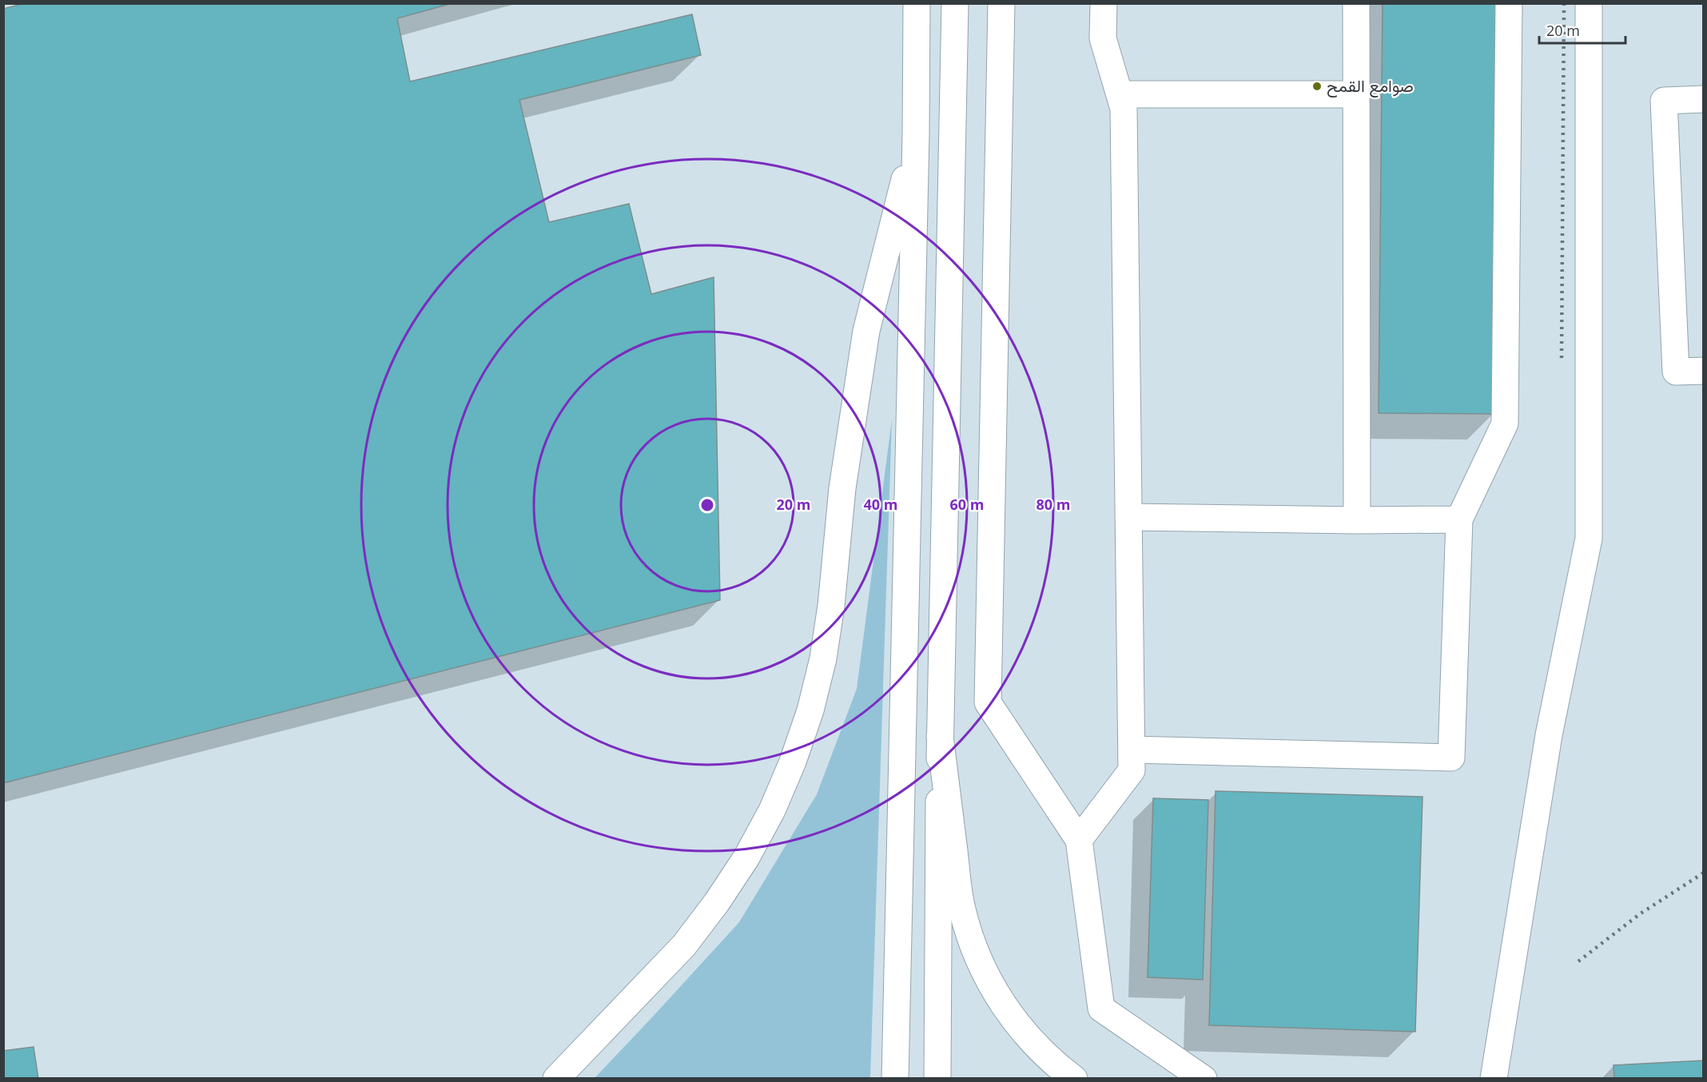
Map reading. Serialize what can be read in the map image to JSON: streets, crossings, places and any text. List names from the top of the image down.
{
  "places": ["صوامع القمح"],
  "scale_bar": "20 m",
  "rings": [
    "20 m",
    "40 m",
    "60 m",
    "80 m"
  ]
}
